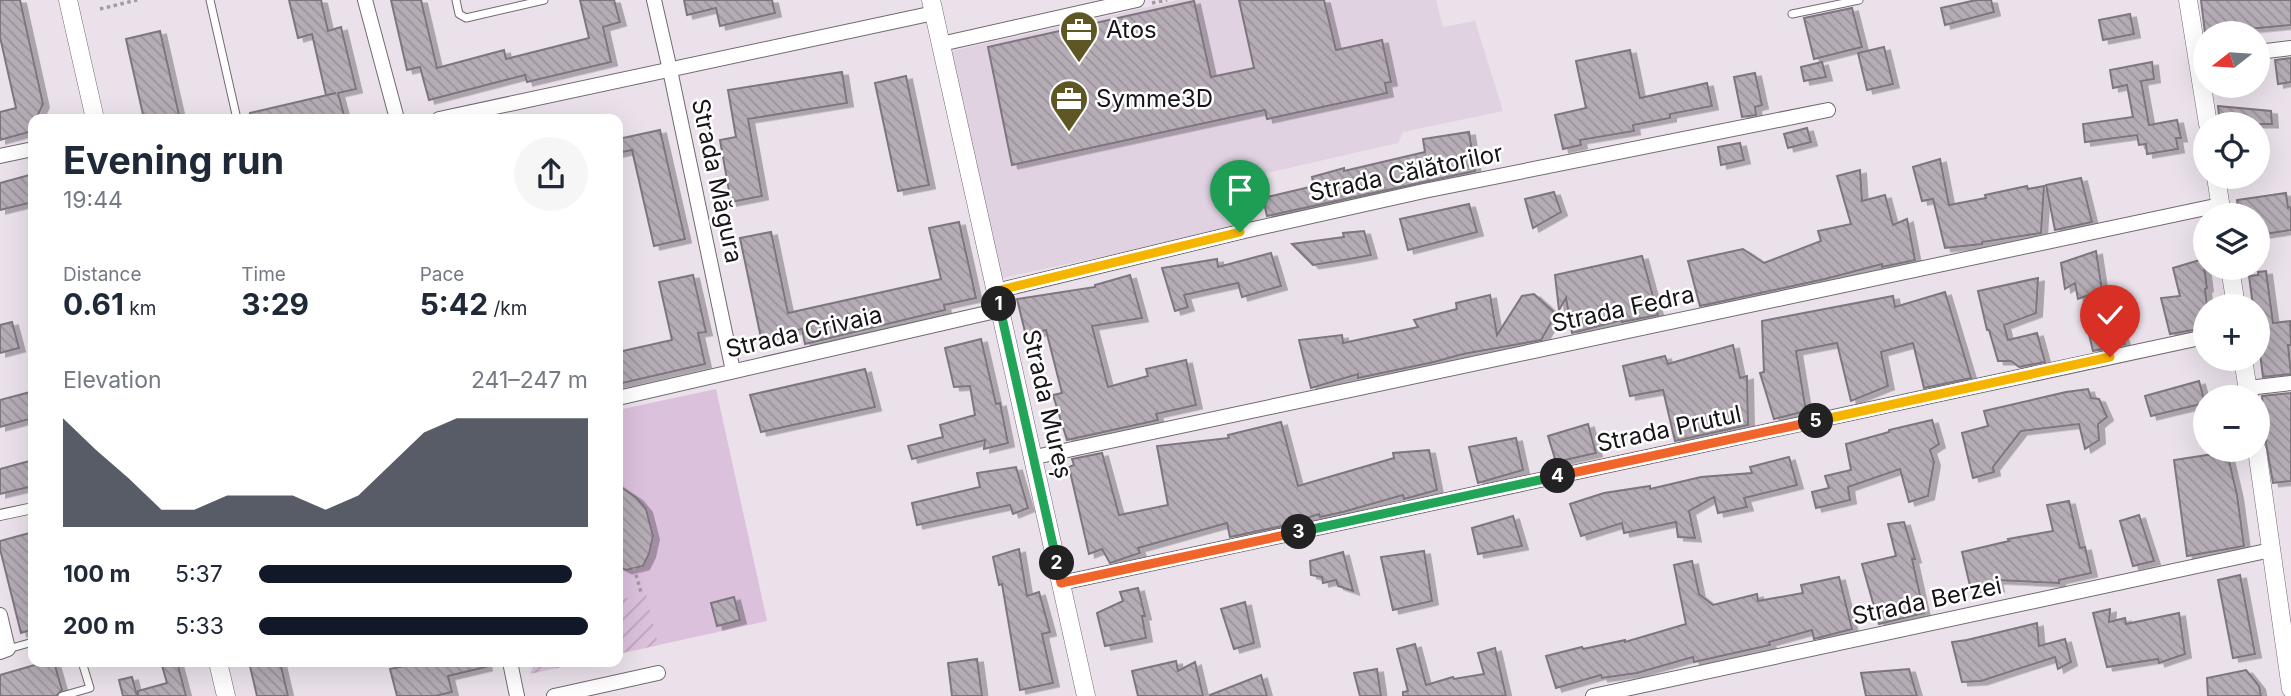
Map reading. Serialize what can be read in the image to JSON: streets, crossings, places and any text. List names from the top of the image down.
{
  "streets": {
    "street": [
      "Strada Călătorilor",
      "Strada Măgura",
      "Strada Fedra",
      "Strada Crivaia",
      "Strada Mureș",
      "Strada Prutul",
      "Strada Berzei"
    ]
  },
  "crossings": [
    ["Strada Călătorilor", "Strada Mureș"],
    ["Strada Măgura", "Strada Crivaia"],
    ["Strada Fedra", "Strada Mureș"],
    ["Strada Crivaia", "Strada Mureș"],
    ["Strada Mureș", "Strada Prutul"]
  ],
  "places": {
    "office": ["Atos", "Symme3D"]
  },
  "north": "left",
  "page": {
    "map_buttons": ["+", "−"],
    "heading": ["Evening run", "19:44"],
    "stats": [
      ["Distance", "0.61 km"],
      ["Time", "3:29"],
      ["Pace", "5:42 /km"]
    ],
    "pins": [
      "1",
      "5",
      "4",
      "3",
      "2"
    ],
    "chart": ["Elevation", "241–247 m"],
    "list": [
      {
        "name": "100 m",
        "note": "5:37"
      },
      {
        "name": "200 m",
        "note": "5:33"
      }
    ]
  }
}
